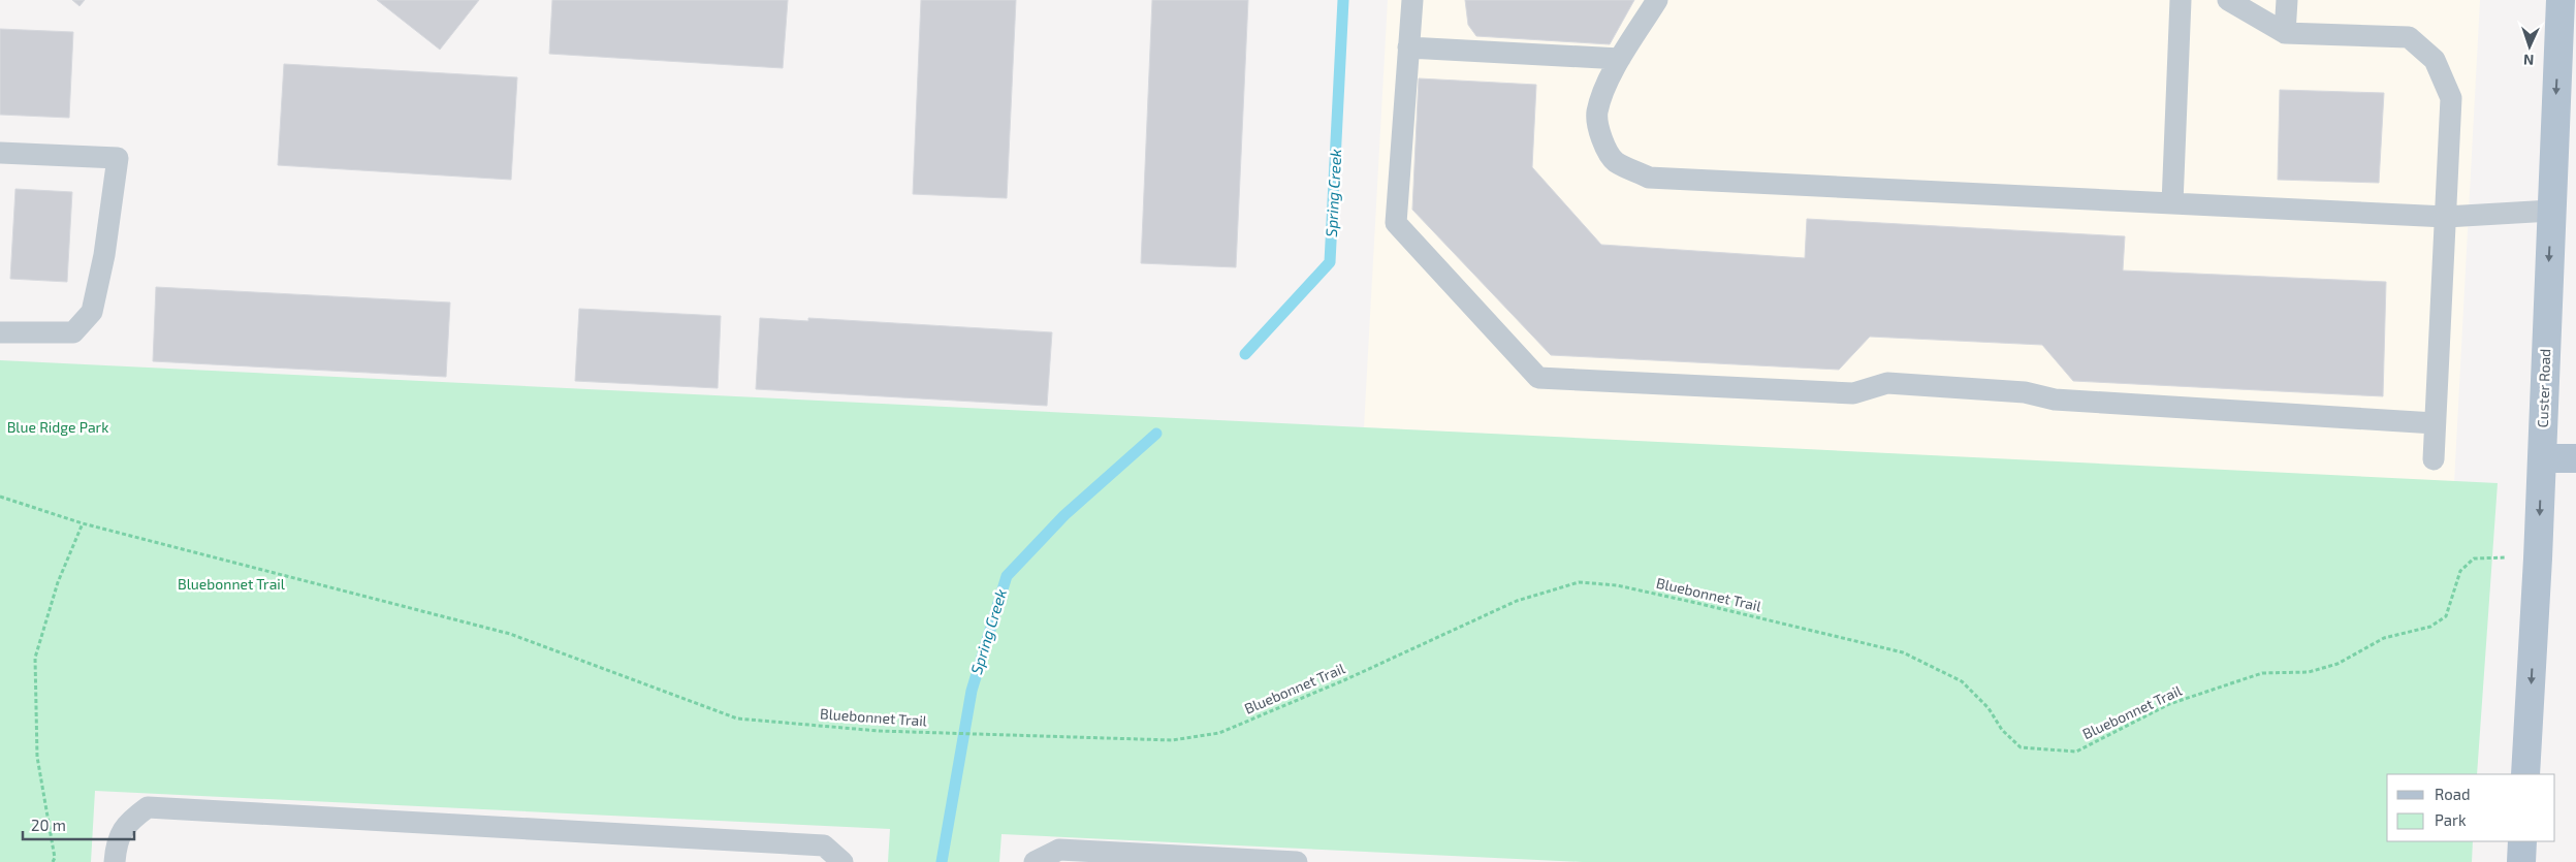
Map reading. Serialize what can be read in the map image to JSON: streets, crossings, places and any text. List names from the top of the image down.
{
  "streets": {
    "main road": ["Custer Road"],
    "path": ["Bluebonnet Trail"]
  },
  "one_way": ["Custer Road"],
  "water": ["Spring Creek"],
  "parks": ["Blue Ridge Park", "Bluebonnet Trail"],
  "legend": ["Road", "Park"],
  "scale_bar": "20 m",
  "north": "bottom"
}
